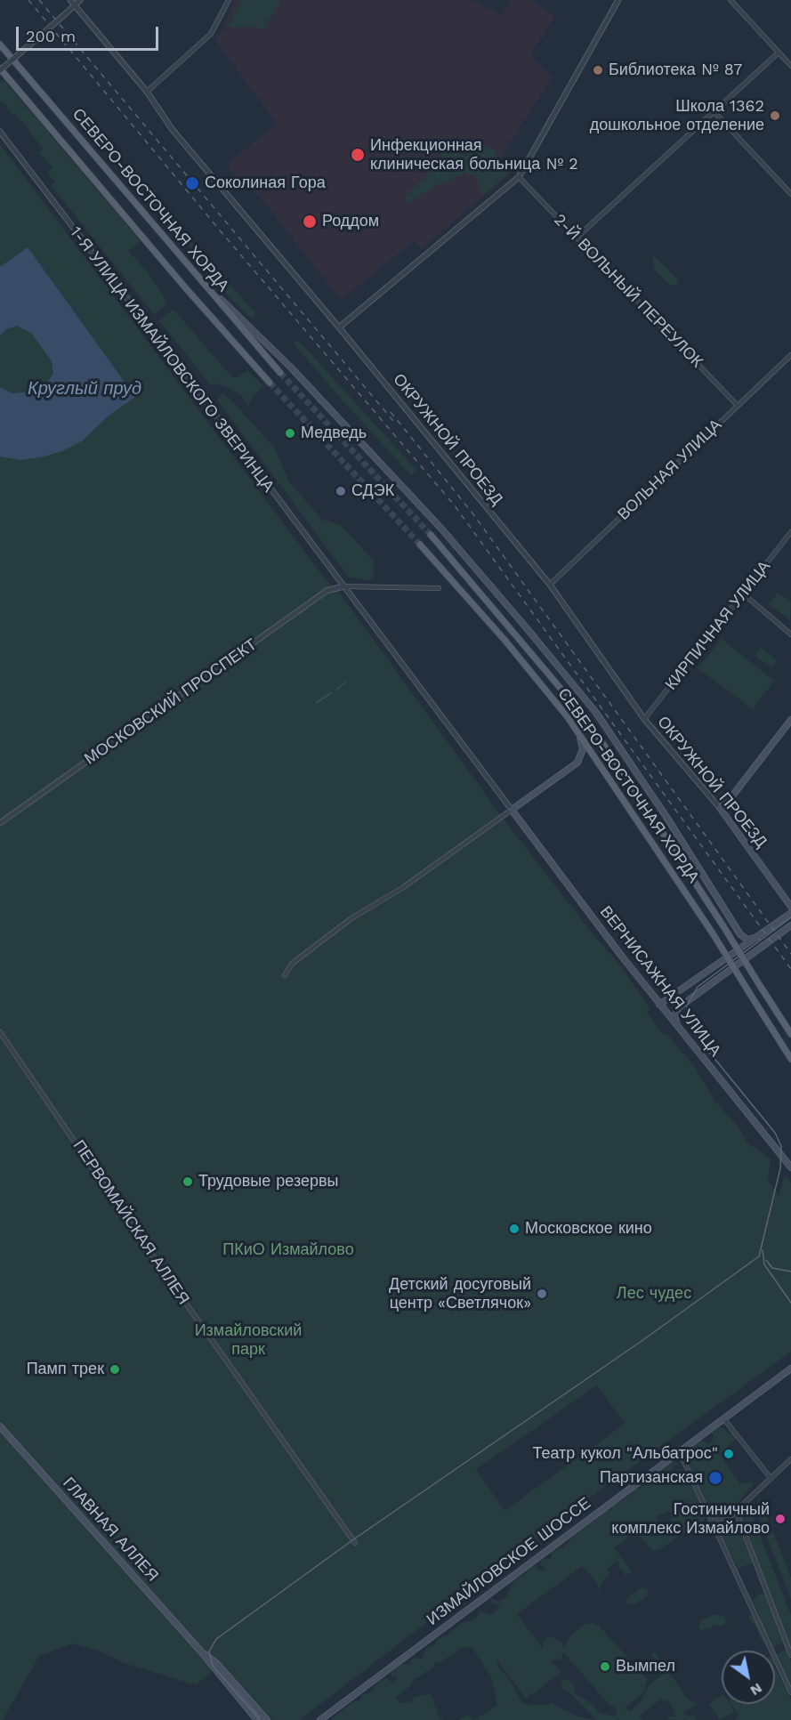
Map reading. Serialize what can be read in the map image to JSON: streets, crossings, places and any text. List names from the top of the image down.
{
  "streets": {
    "main road": [
      "СЕВЕРО-ВОСТОЧНАЯ ХОРДА",
      "ОКРУЖНОЙ ПРОЕЗД",
      "ВЕРНИСАЖНАЯ УЛИЦА",
      "ГЛАВНАЯ АЛЛЕЯ",
      "ИЗМАЙЛОВСКОЕ ШОССЕ"
    ],
    "street": [
      "2-Й ВОЛЬНЫЙ ПЕРЕУЛОК",
      "1-Я УЛИЦА ИЗМАЙЛОВСКОГО ЗВЕРИНЦА",
      "ВОЛЬНАЯ УЛИЦА",
      "КИРПИЧНАЯ УЛИЦА",
      "МОСКОВСКИЙ ПРОСПЕКТ",
      "ПЕРВОМАЙСКАЯ АЛЛЕЯ"
    ]
  },
  "crossings": [
    ["2-Й ВОЛЬНЫЙ ПЕРЕУЛОК", "ВОЛЬНАЯ УЛИЦА"],
    ["1-Я УЛИЦА ИЗМАЙЛОВСКОГО ЗВЕРИНЦА", "МОСКОВСКИЙ ПРОСПЕКТ"],
    ["1-Я УЛИЦА ИЗМАЙЛОВСКОГО ЗВЕРИНЦА", "ВЕРНИСАЖНАЯ УЛИЦА"],
    ["ОКРУЖНОЙ ПРОЕЗД", "ВОЛЬНАЯ УЛИЦА"],
    ["ОКРУЖНОЙ ПРОЕЗД", "КИРПИЧНАЯ УЛИЦА"]
  ],
  "water": ["Круглый пруд"],
  "parks": ["ПКиО Измайлово", "Лес чудес", "Измайловский парк"],
  "places": [
    "Библиотека № 87",
    "Школа 1362 дошкольное отделение",
    "Инфекционная клиническая больница № 2",
    "Соколиная Гора",
    "Роддом",
    "Медведь",
    "СДЭК",
    "Трудовые резервы",
    "Московское кино",
    "Детский досуговый центр «Светлячок»",
    "Памп трек",
    "Театр кукол \"Альбатрос\"",
    "Партизанская",
    "Гостиничный комплекс Измайлово",
    "Вымпел"
  ],
  "scale_bar": "200 m",
  "north": "bottom right"
}
